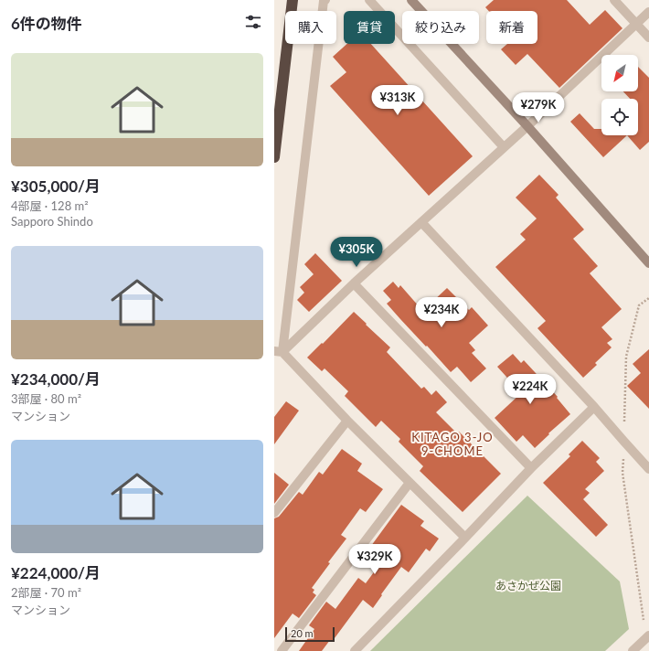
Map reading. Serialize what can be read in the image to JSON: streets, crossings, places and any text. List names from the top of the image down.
{
  "districts": ["KITAGO 3-JO 9-CHOME"],
  "parks": ["あさかぜ公園"],
  "scale_bar": "20 m",
  "north": "bottom left",
  "page": {
    "heading": "6件の物件",
    "chip": [
      "購入",
      "賃貸",
      "絞り込み",
      "新着"
    ],
    "list": [
      {
        "name": "¥305,000/月",
        "note": "4部屋 · 128 m² · Sapporo Shindo"
      },
      {
        "name": "¥234,000/月",
        "note": "3部屋 · 80 m² · マンション"
      },
      {
        "name": "¥224,000/月",
        "note": "2部屋 · 70 m² · マンション"
      }
    ],
    "price": [
      "¥313K",
      "¥279K",
      "¥305K",
      "¥234K",
      "¥224K",
      "¥329K"
    ],
    "scale": "20 m"
  }
}
